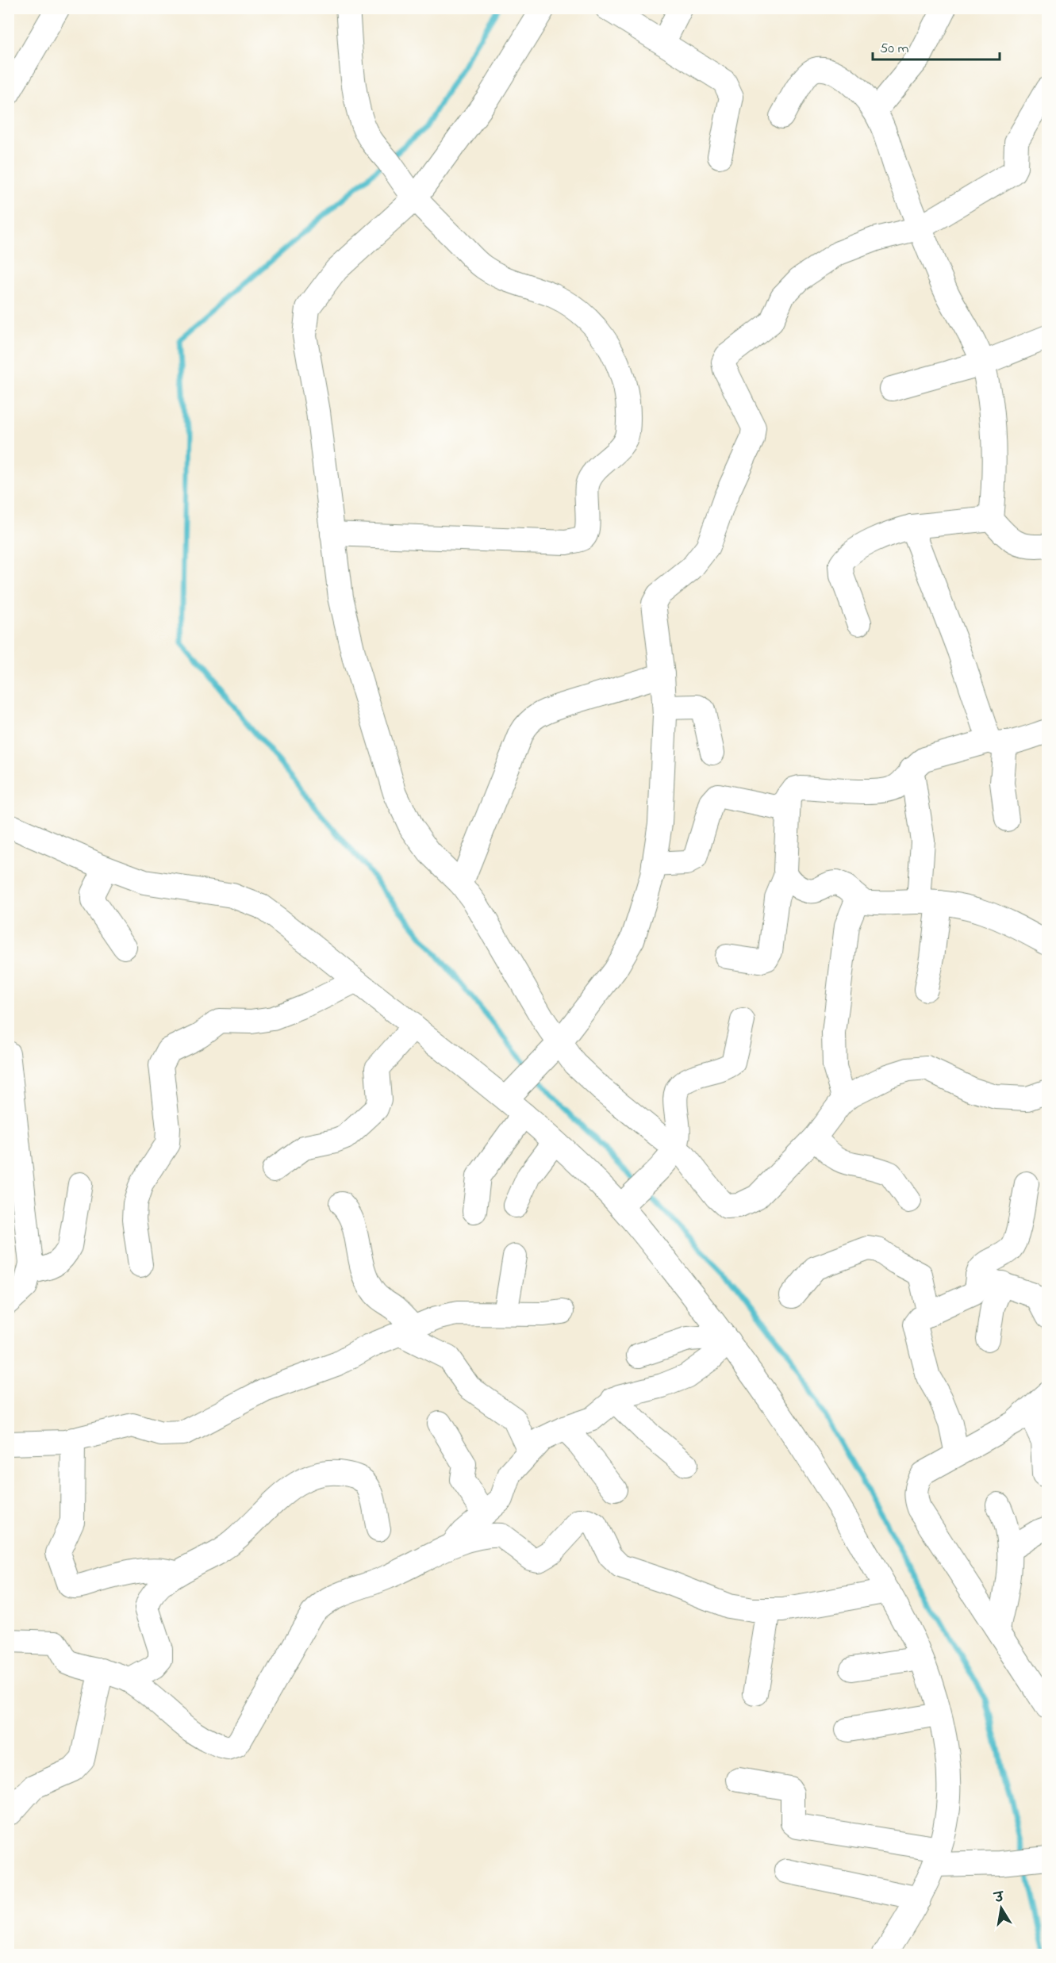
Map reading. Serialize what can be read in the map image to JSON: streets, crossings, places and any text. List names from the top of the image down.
{
  "scale_bar": "50 m",
  "north": "top"
}
